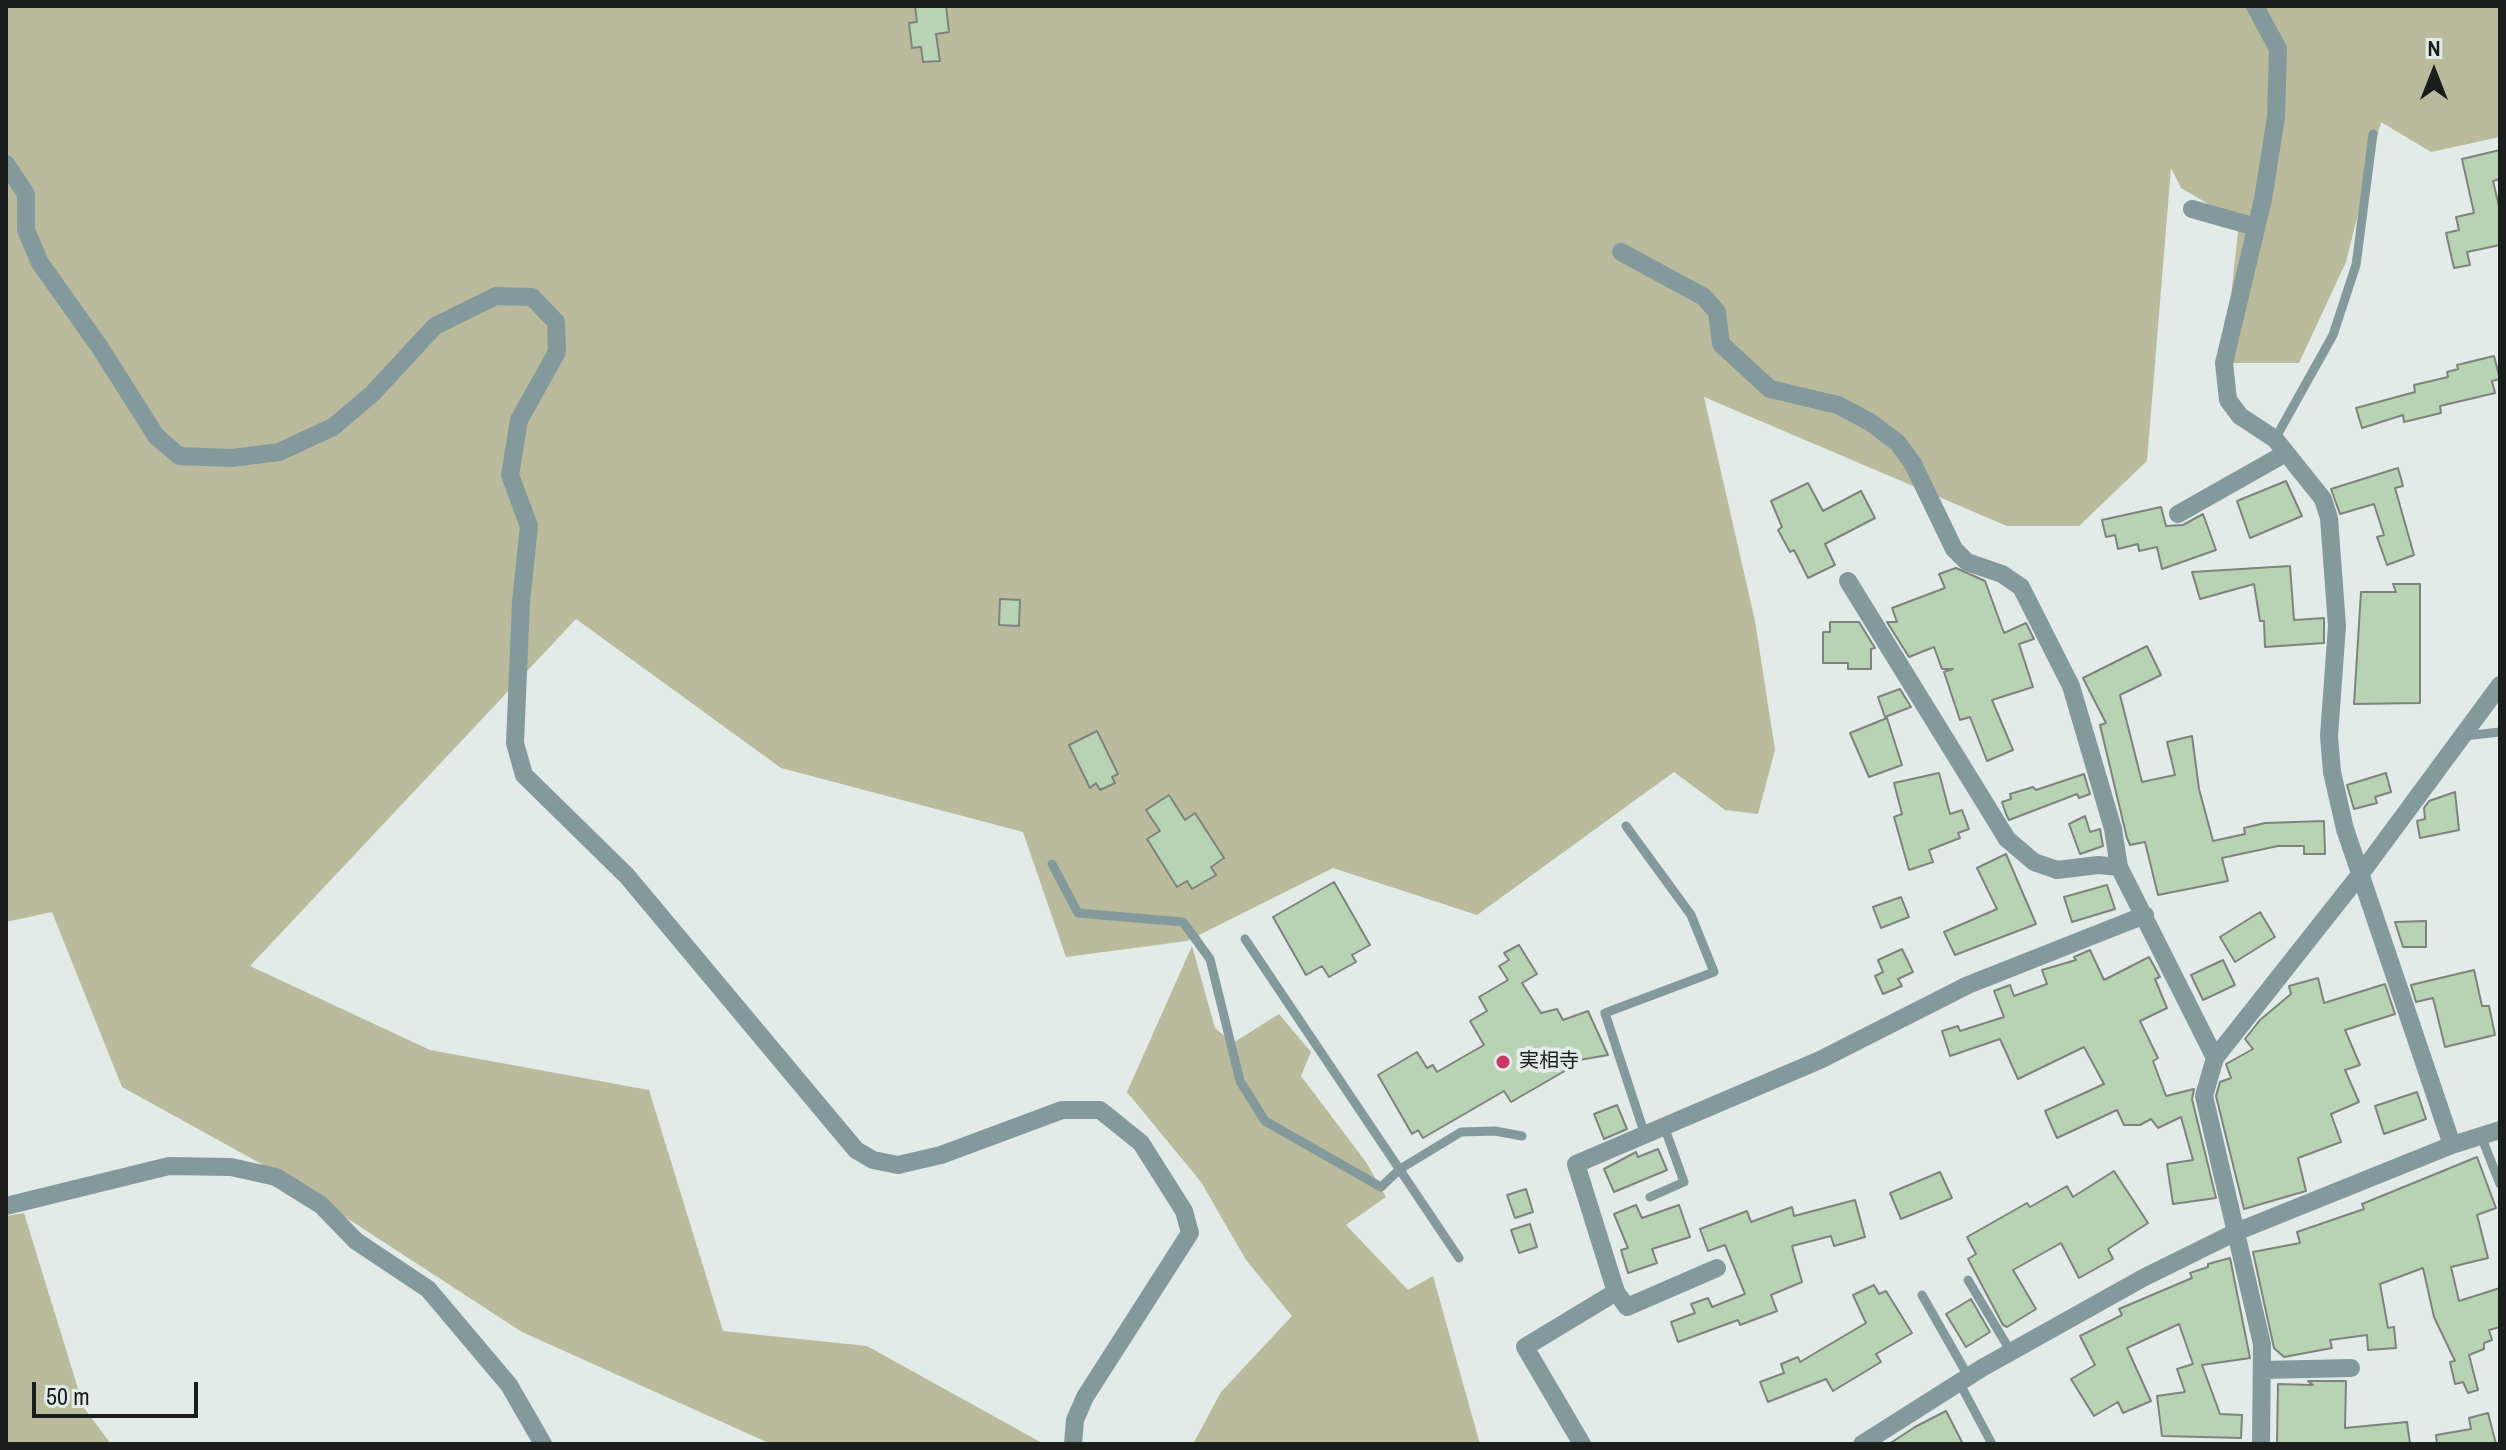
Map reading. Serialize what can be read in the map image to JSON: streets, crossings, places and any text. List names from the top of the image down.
{
  "places": ["実相寺"],
  "scale_bar": "50 m",
  "north": "top"
}
